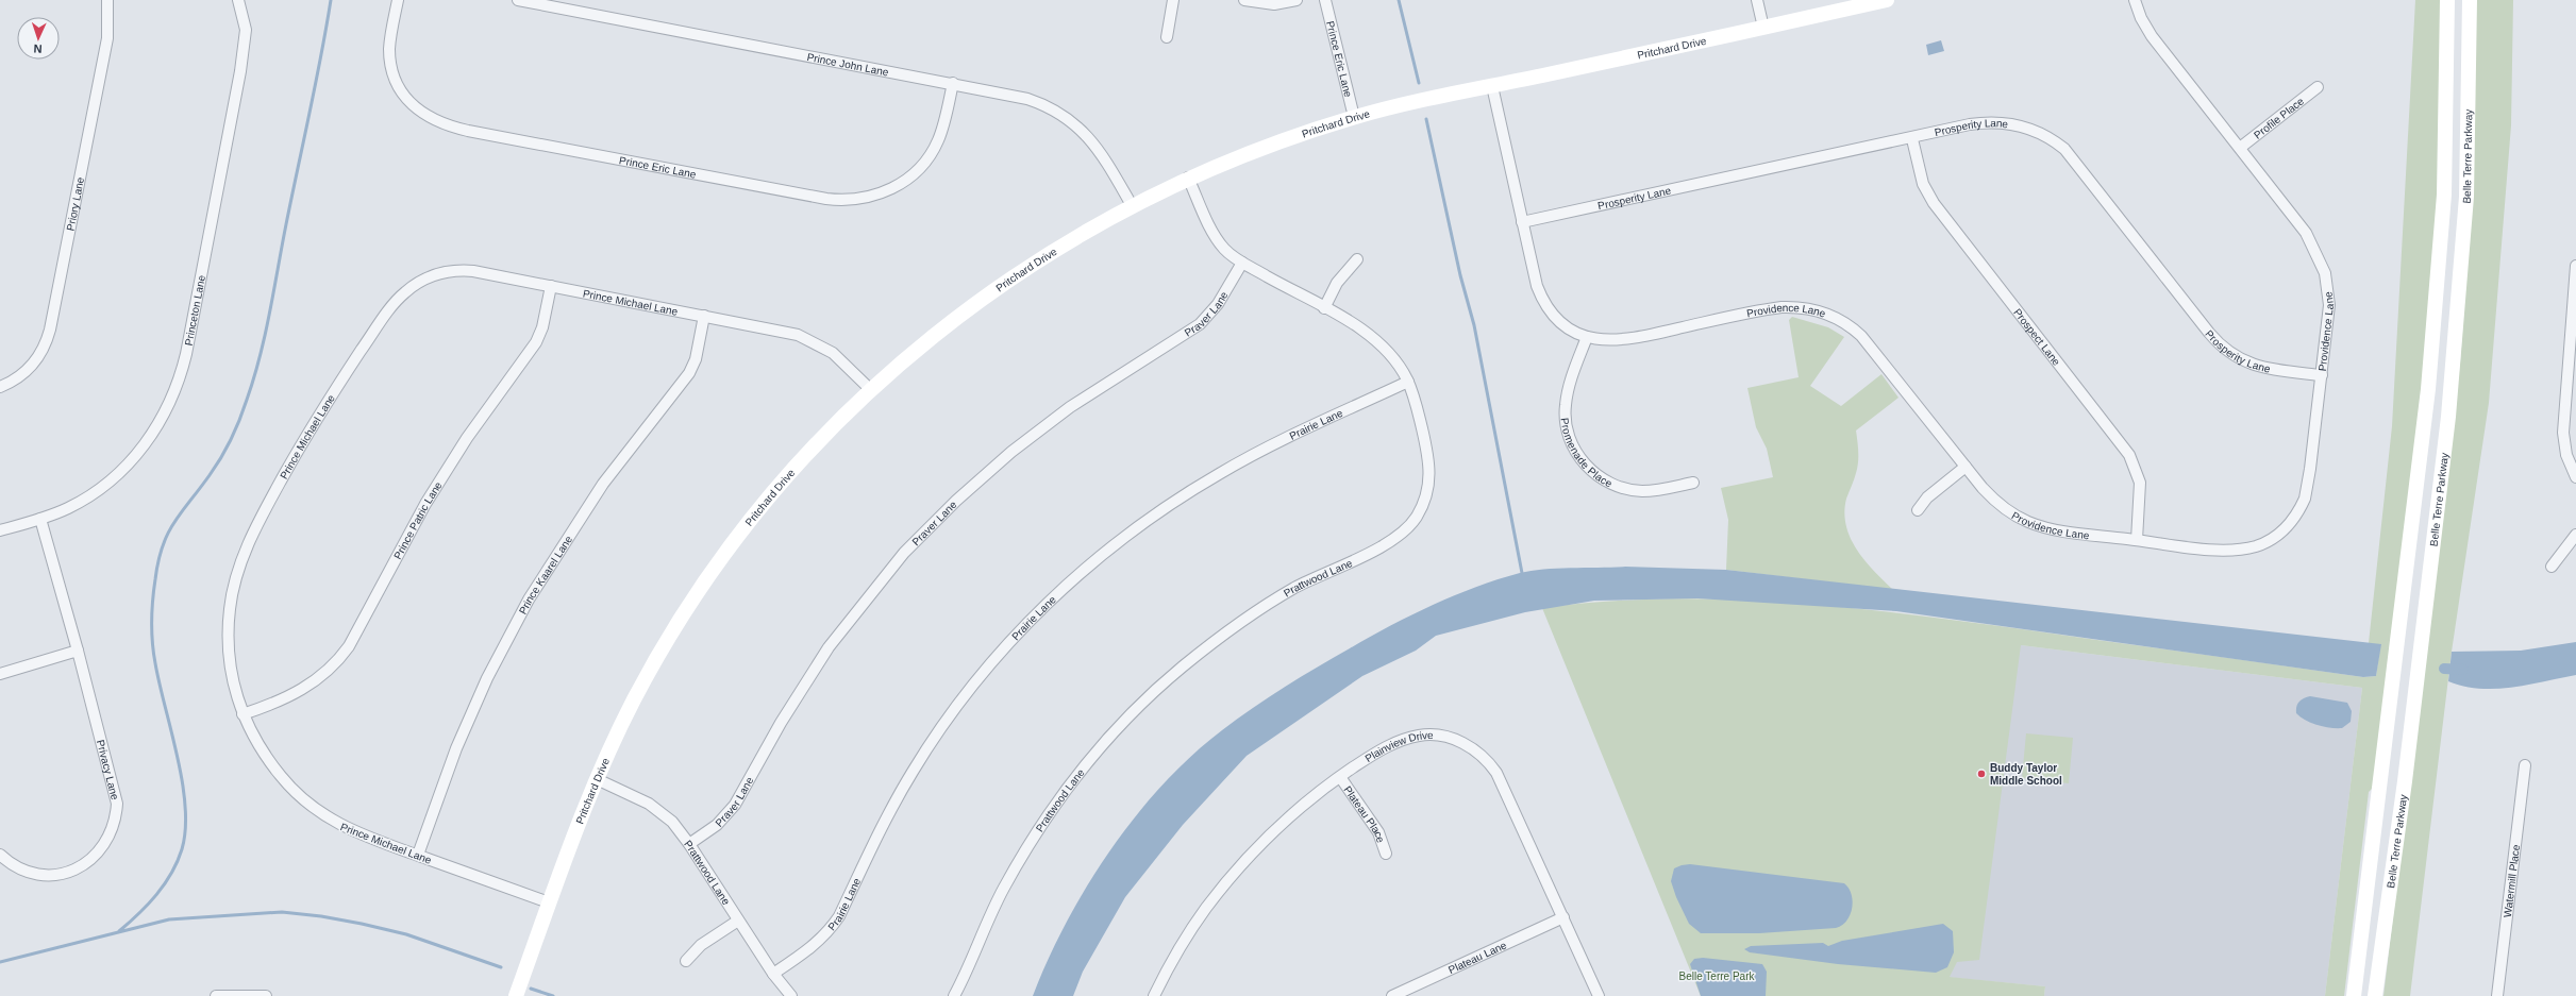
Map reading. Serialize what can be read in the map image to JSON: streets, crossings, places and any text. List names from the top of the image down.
{
  "streets": {
    "main road": ["Pritchard Drive", "Belle Terre Parkway"],
    "street": [
      "Prince Eric Lane",
      "Prince John Lane",
      "Profile Place",
      "Prosperity Lane",
      "Priory Lane",
      "Prince Michael Lane",
      "Princeton Lane",
      "Praver Lane",
      "Providence Lane",
      "Prospect Lane",
      "Prairie Lane",
      "Promenade Place",
      "Prince Patric Lane",
      "Prince Kaarel Lane",
      "Prattwood Lane",
      "Plainview Drive",
      "Privacy Lane",
      "Plateau Place",
      "Watermill Place",
      "Plateau Lane"
    ]
  },
  "crossings": [
    ["Pritchard Drive", "Prince Eric Lane"],
    ["Pritchard Drive", "Prince John Lane"],
    ["Pritchard Drive", "Prince Michael Lane"],
    ["Pritchard Drive", "Providence Lane"],
    ["Pritchard Drive", "Prattwood Lane"],
    ["Prince Eric Lane", "Prince John Lane"],
    ["Profile Place", "Providence Lane"],
    ["Prosperity Lane", "Providence Lane"],
    ["Prosperity Lane", "Prospect Lane"],
    ["Prince Michael Lane", "Prince Patric Lane"],
    ["Prince Michael Lane", "Prince Kaarel Lane"],
    ["Princeton Lane", "Privacy Lane"],
    ["Praver Lane", "Prattwood Lane"],
    ["Providence Lane", "Prospect Lane"],
    ["Providence Lane", "Promenade Place"],
    ["Prairie Lane", "Prattwood Lane"],
    ["Plainview Drive", "Plateau Place"],
    ["Plainview Drive", "Plateau Lane"]
  ],
  "parks": ["Belle Terre Park"],
  "places": ["Buddy Taylor Middle School"],
  "north": "bottom"
}
